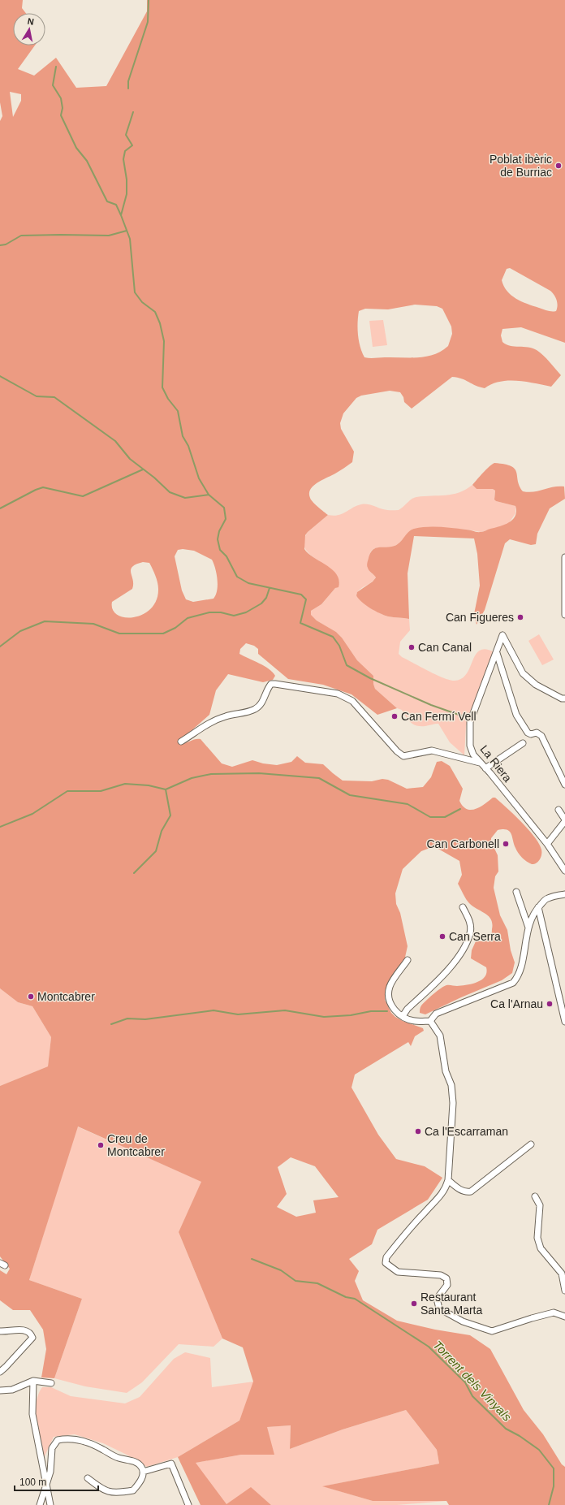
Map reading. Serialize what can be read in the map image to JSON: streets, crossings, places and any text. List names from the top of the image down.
{
  "streets": {
    "street": ["La Riera"]
  },
  "water": ["Torrent dels Vinyals"],
  "places": [
    "Poblat ibèric de Burriac",
    "Can Figueres",
    "Can Canal",
    "Can Fermí Vell",
    "Can Carbonell",
    "Can Serra",
    "Montcabrer",
    "Ca l'Arnau",
    "Ca l'Escarraman",
    "Creu de Montcabrer",
    "Restaurant Santa Marta"
  ],
  "scale_bar": "100 m",
  "north": "top"
}
